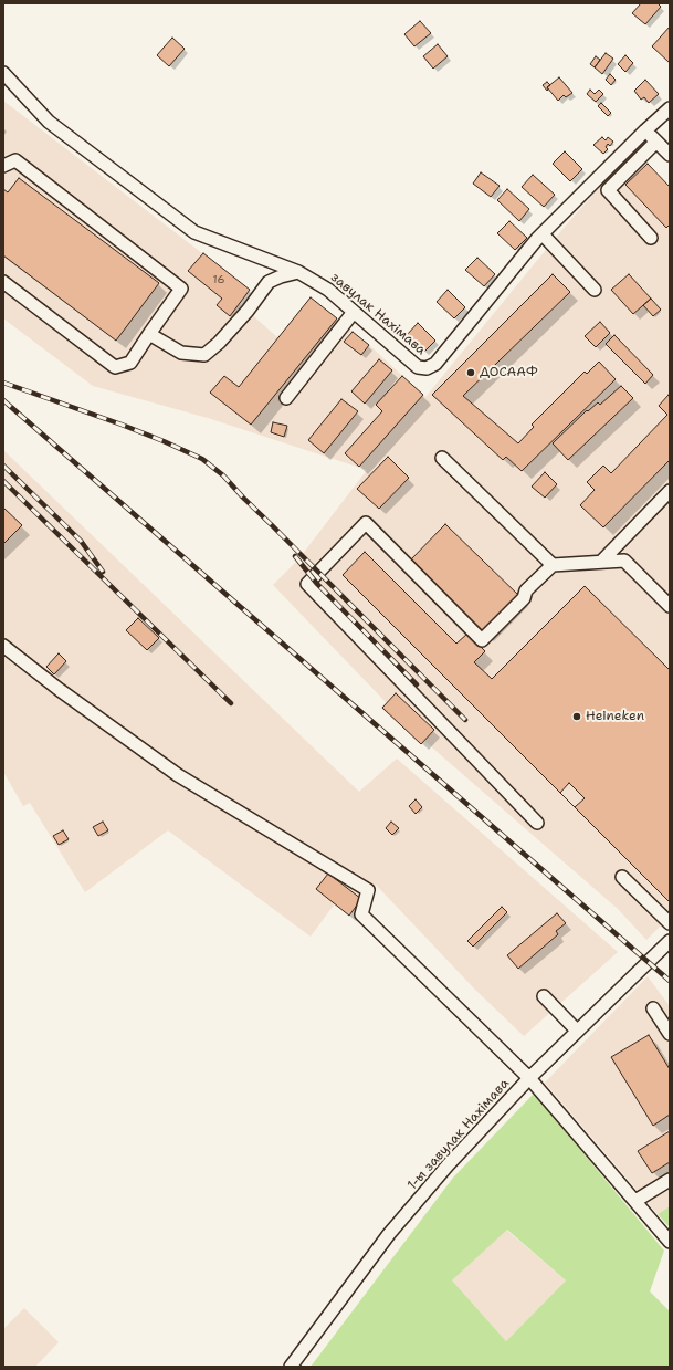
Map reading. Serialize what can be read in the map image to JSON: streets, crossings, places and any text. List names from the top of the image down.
{
  "streets": {
    "street": ["завулак Нахімава", "1-ы завулак Нахімава"]
  },
  "places": ["ДОСААФ", "Heineken"],
  "house_numbers": ["16"]
}
